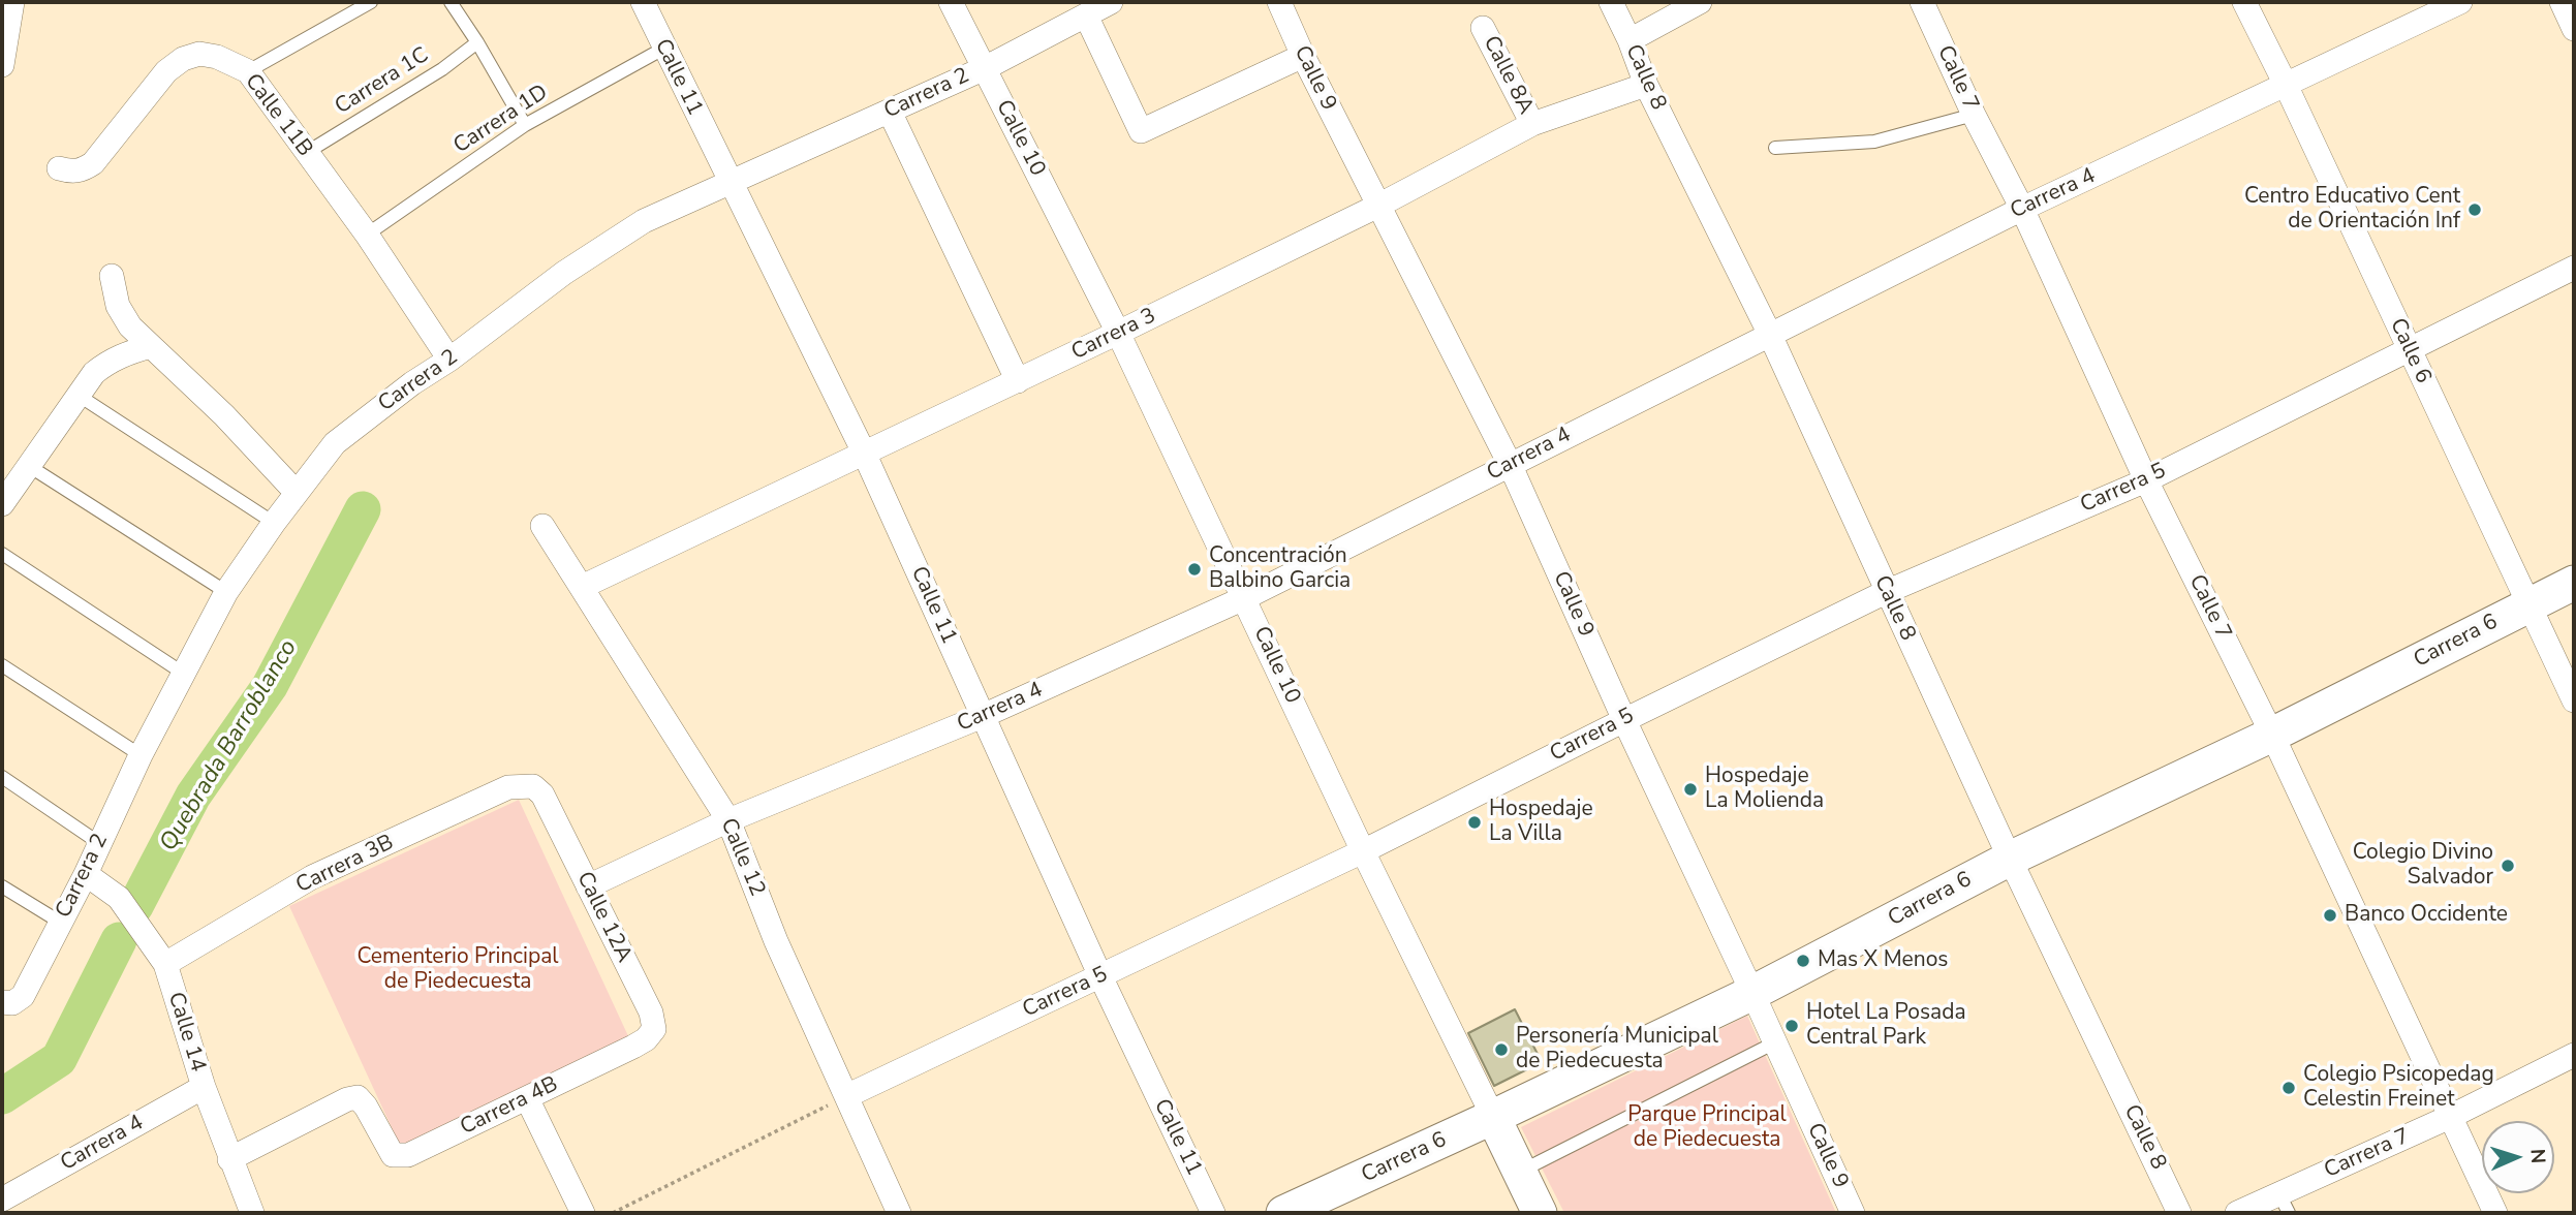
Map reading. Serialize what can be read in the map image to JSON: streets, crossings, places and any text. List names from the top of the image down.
{
  "streets": {
    "street": [
      "Calle 8A",
      "Calle 11",
      "Calle 8",
      "Calle 9",
      "Calle 7",
      "Carrera 2",
      "Calle 11B",
      "Calle 10",
      "Carrera 4",
      "Carrera 3",
      "Calle 6",
      "Carrera 5",
      "Carrera 6",
      "Calle 12",
      "Carrera 3B",
      "Calle 12A",
      "Calle 14",
      "Carrera 4B",
      "Carrera 7"
    ],
    "lane": ["Carrera 1C", "Carrera 1D"]
  },
  "crossings": [
    ["Calle 8A", "Carrera 3"],
    ["Calle 11", "Carrera 2"],
    ["Calle 11", "Carrera 1D"],
    ["Calle 11", "Carrera 4"],
    ["Calle 11", "Carrera 3"],
    ["Calle 11", "Carrera 5"],
    ["Calle 8", "Carrera 4"],
    ["Calle 8", "Carrera 3"],
    ["Calle 8", "Carrera 5"],
    ["Calle 8", "Carrera 6"],
    ["Calle 9", "Carrera 4"],
    ["Calle 9", "Carrera 3"],
    ["Calle 9", "Carrera 5"],
    ["Calle 9", "Carrera 6"],
    ["Calle 7", "Carrera 4"],
    ["Calle 7", "Carrera 5"],
    ["Calle 7", "Carrera 6"],
    ["Calle 7", "Carrera 7"],
    ["Carrera 1C", "Calle 11B"],
    ["Carrera 2", "Calle 11B"],
    ["Carrera 2", "Calle 10"],
    ["Carrera 2", "Calle 14"],
    ["Calle 11B", "Carrera 1D"],
    ["Calle 10", "Carrera 4"],
    ["Calle 10", "Carrera 3"],
    ["Calle 10", "Carrera 5"],
    ["Calle 10", "Carrera 6"],
    ["Carrera 4", "Calle 6"],
    ["Carrera 4", "Calle 12"],
    ["Carrera 4", "Calle 12A"],
    ["Carrera 4", "Calle 14"],
    ["Carrera 3", "Calle 12"],
    ["Calle 6", "Carrera 5"],
    ["Calle 6", "Carrera 6"],
    ["Carrera 5", "Calle 12"],
    ["Carrera 3B", "Calle 12A"],
    ["Carrera 3B", "Calle 14"],
    ["Calle 12A", "Carrera 4B"],
    ["Calle 14", "Carrera 4B"]
  ],
  "water": ["Quebrada Barroblanco"],
  "parks": ["Cementerio Principal de Piedecuesta", "Parque Principal de Piedecuesta"],
  "places": [
    "Centro Educativo Cent de Orientación Inf",
    "Concentración Balbino Garcia",
    "Hospedaje La Molienda",
    "Hospedaje La Villa",
    "Colegio Divino Salvador",
    "Banco Occidente",
    "Mas X Menos",
    "Hotel La Posada Central Park",
    "Personería Municipal de Piedecuesta",
    "Colegio Psicopedag Celestin Freinet"
  ],
  "north": "right"
}
